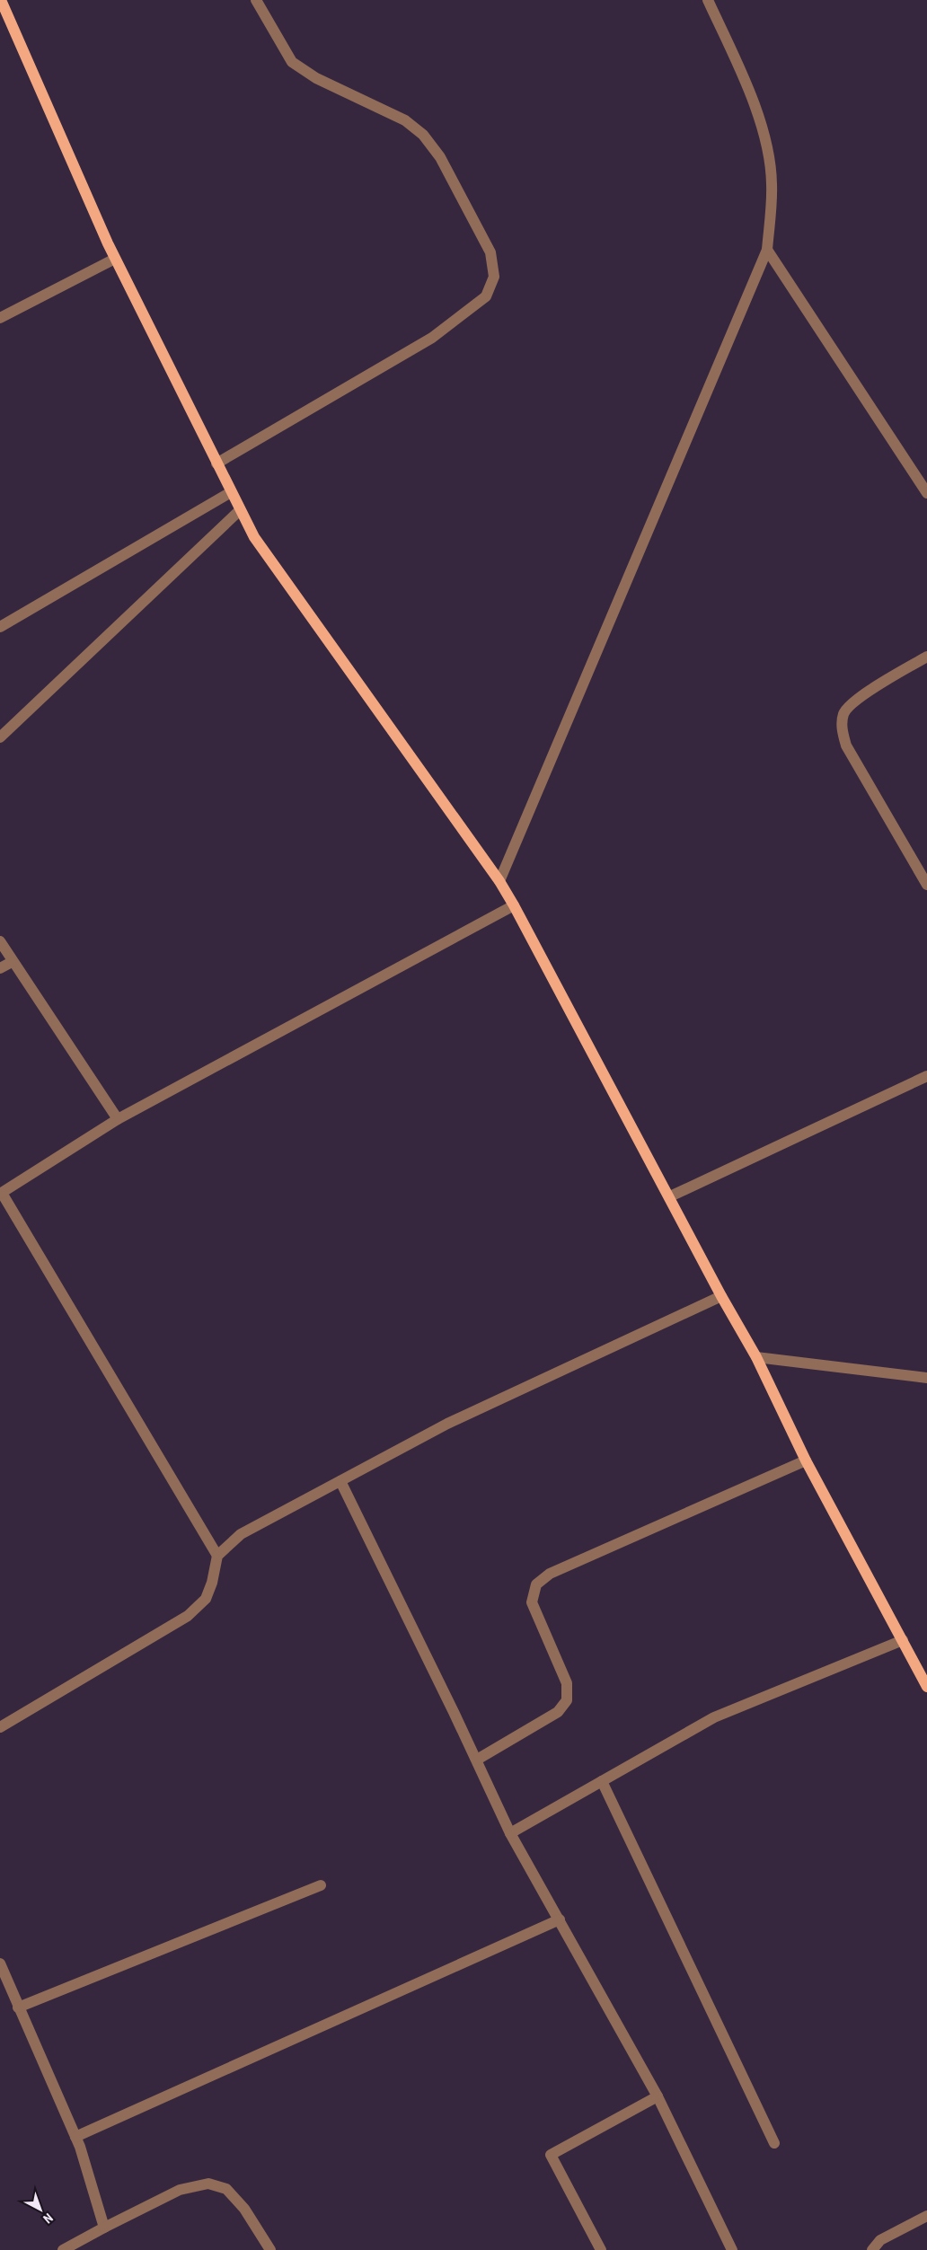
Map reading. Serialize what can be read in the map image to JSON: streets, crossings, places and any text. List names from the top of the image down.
{
  "north": "bottom right"
}
